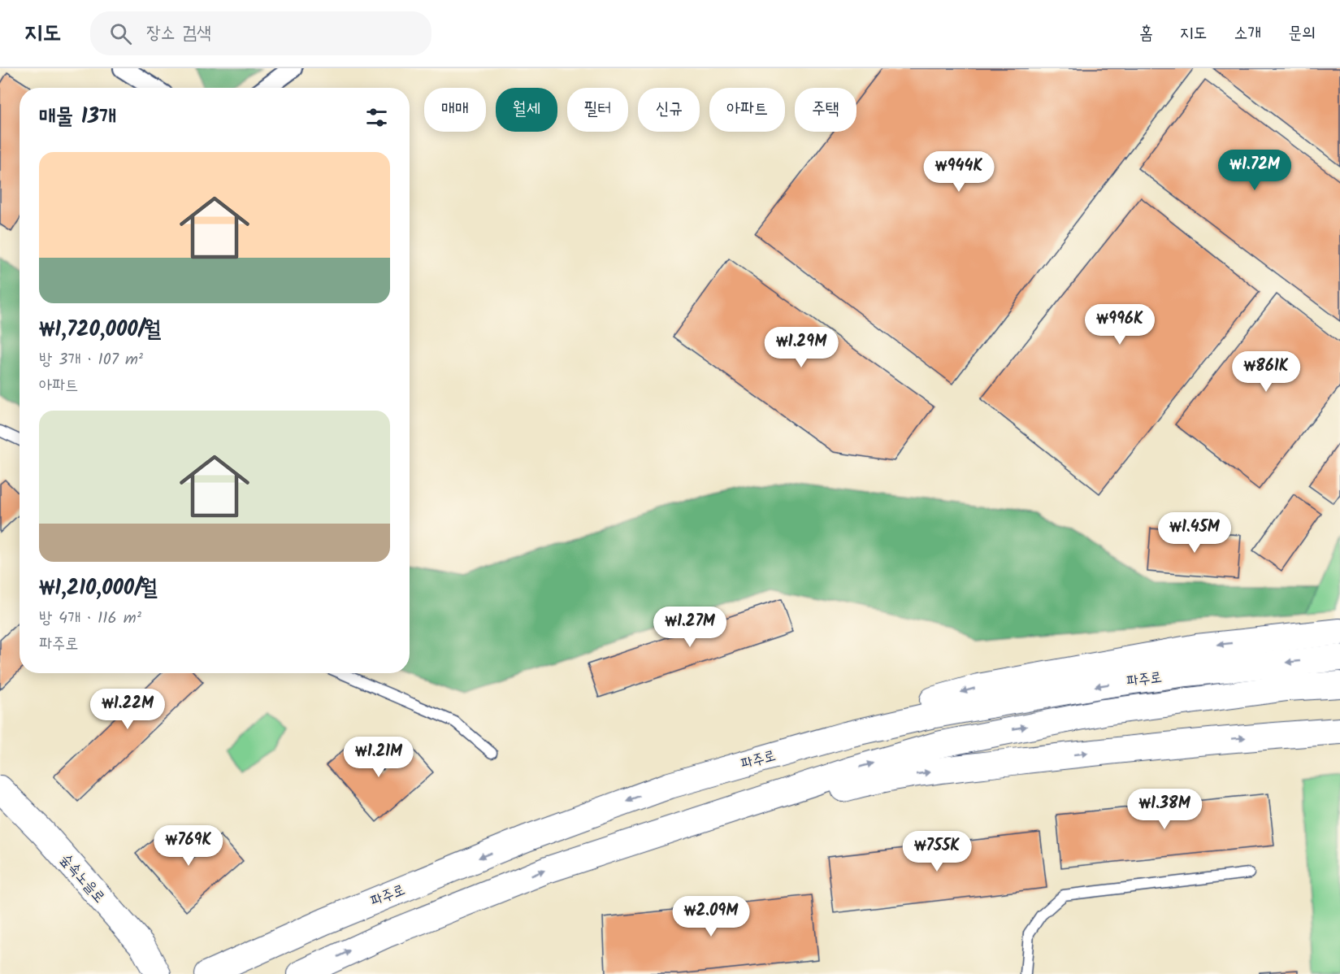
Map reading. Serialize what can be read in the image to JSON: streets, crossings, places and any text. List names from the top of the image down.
{
  "streets": {
    "main road": ["파주로", "숲속노을로"]
  },
  "page": {
    "header": "지도",
    "search": "장소 검색",
    "nav": [
      "홈",
      "지도",
      "소개",
      "문의"
    ],
    "chip": [
      "매매",
      "월세",
      "필터",
      "신규",
      "아파트",
      "주택"
    ],
    "heading": "매물 13개",
    "list": [
      {
        "name": "₩1,720,000/월",
        "note": "방 3개 · 107 m² · 아파트"
      },
      {
        "name": "₩1,210,000/월",
        "note": "방 4개 · 116 m² · 파주로"
      }
    ],
    "price": [
      "₩1.72M",
      "₩944K",
      "₩996K",
      "₩1.29M",
      "₩861K",
      "₩1.45M",
      "₩1.27M",
      "₩1.22M",
      "₩1.21M",
      "₩1.38M",
      "₩769K",
      "₩755K",
      "₩2.09M"
    ]
  }
}
